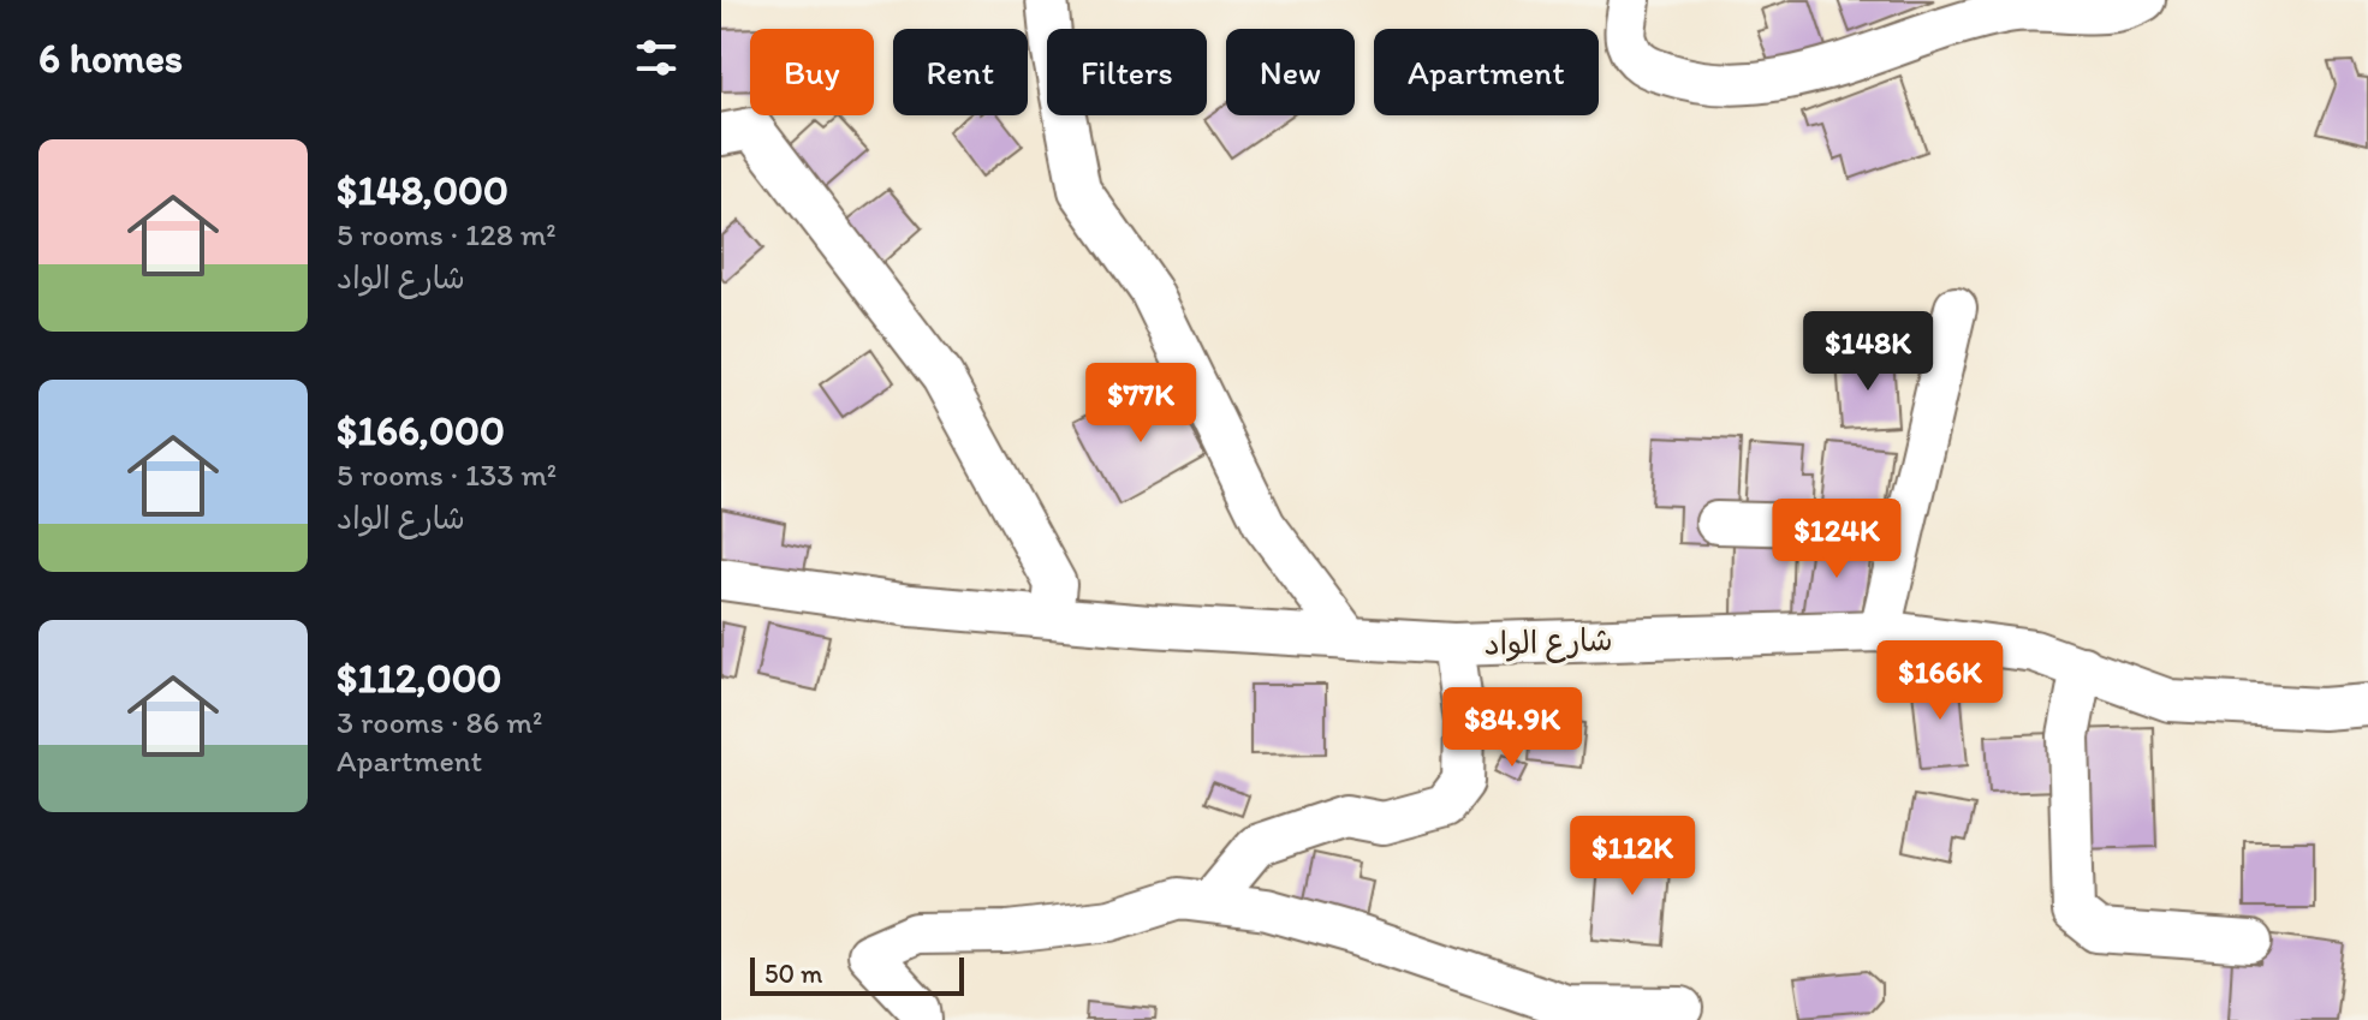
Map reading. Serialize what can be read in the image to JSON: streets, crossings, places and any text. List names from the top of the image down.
{
  "streets": {
    "street": ["شارع الواد"]
  },
  "scale_bar": "50 m",
  "page": {
    "heading": "6 homes",
    "chip": [
      "Buy",
      "Rent",
      "Filters",
      "New",
      "Apartment"
    ],
    "list": [
      {
        "name": "$148,000",
        "note": "5 rooms · 128 m² · شارع الواد"
      },
      {
        "name": "$166,000",
        "note": "5 rooms · 133 m² · شارع الواد"
      },
      {
        "name": "$112,000",
        "note": "3 rooms · 86 m² · Apartment"
      }
    ],
    "price": [
      "$148K",
      "$77K",
      "$124K",
      "$166K",
      "$84.9K",
      "$112K"
    ],
    "scale": "50 m"
  }
}
